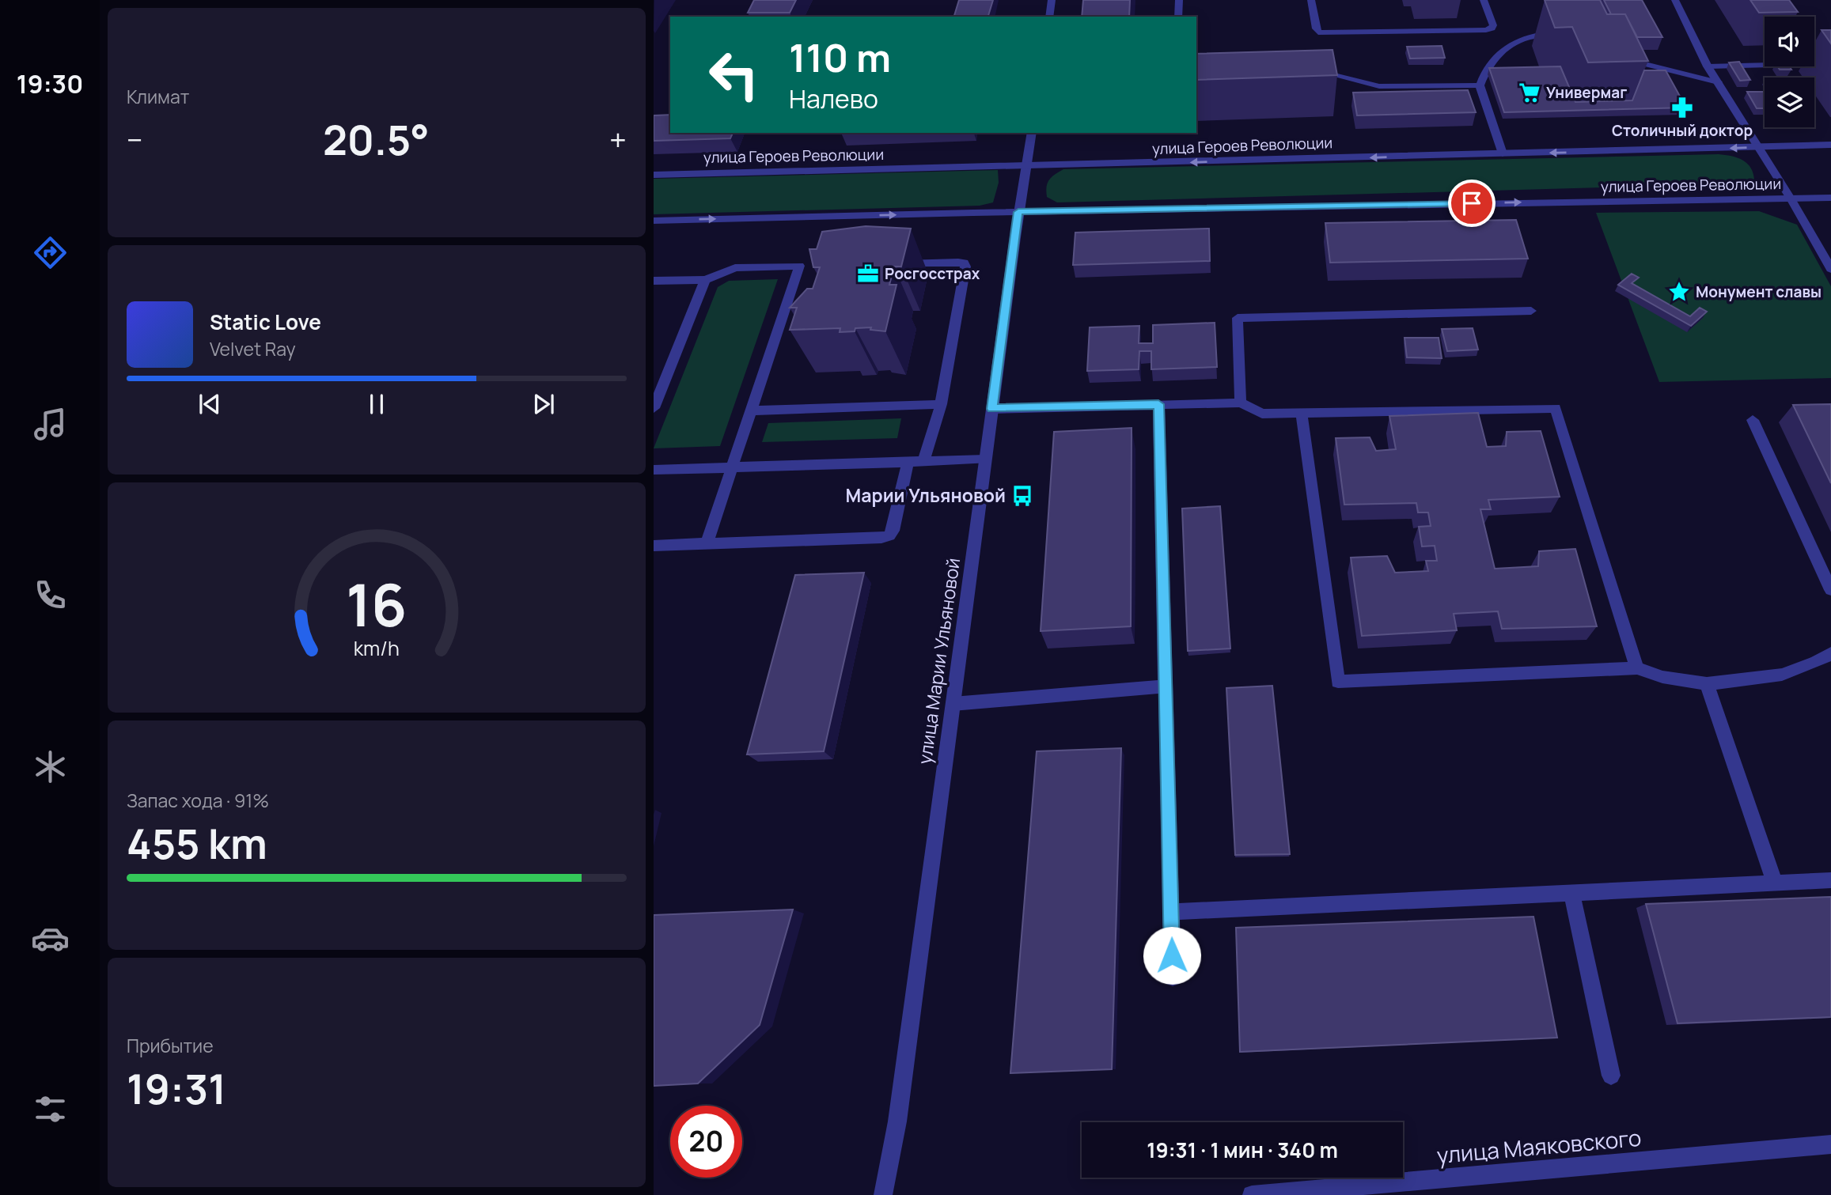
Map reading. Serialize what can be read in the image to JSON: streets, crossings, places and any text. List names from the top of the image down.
{
  "streets": {
    "street": ["улица Героев Революции", "улица Марии Ульяновой", "улица Маяковского"]
  },
  "crossings": [
    ["улица Героев Революции", "улица Марии Ульяновой"]
  ],
  "places": {
    "supermarket": ["Универмаг"],
    "pharmacy": ["Столичный доктор"],
    "office": ["Росгосстрах"],
    "place": ["Монумент славы"],
    "bus stop": ["Марии Ульяновой"]
  },
  "page": {
    "tabs": "19:30",
    "tile": [
      "Климат",
      ["Запас хода · 91%", "455 km"],
      ["Прибытие", "19:31"]
    ],
    "turn": ["110 m", "Налево"],
    "heat": ["−", "20.5°", "+"],
    "song": ["Static Love", "Velvet Ray"],
    "limit": "20",
    "trip": "19:31 · 1 мин · 340 m",
    "gauge": ["16", "km/h"]
  }
}
